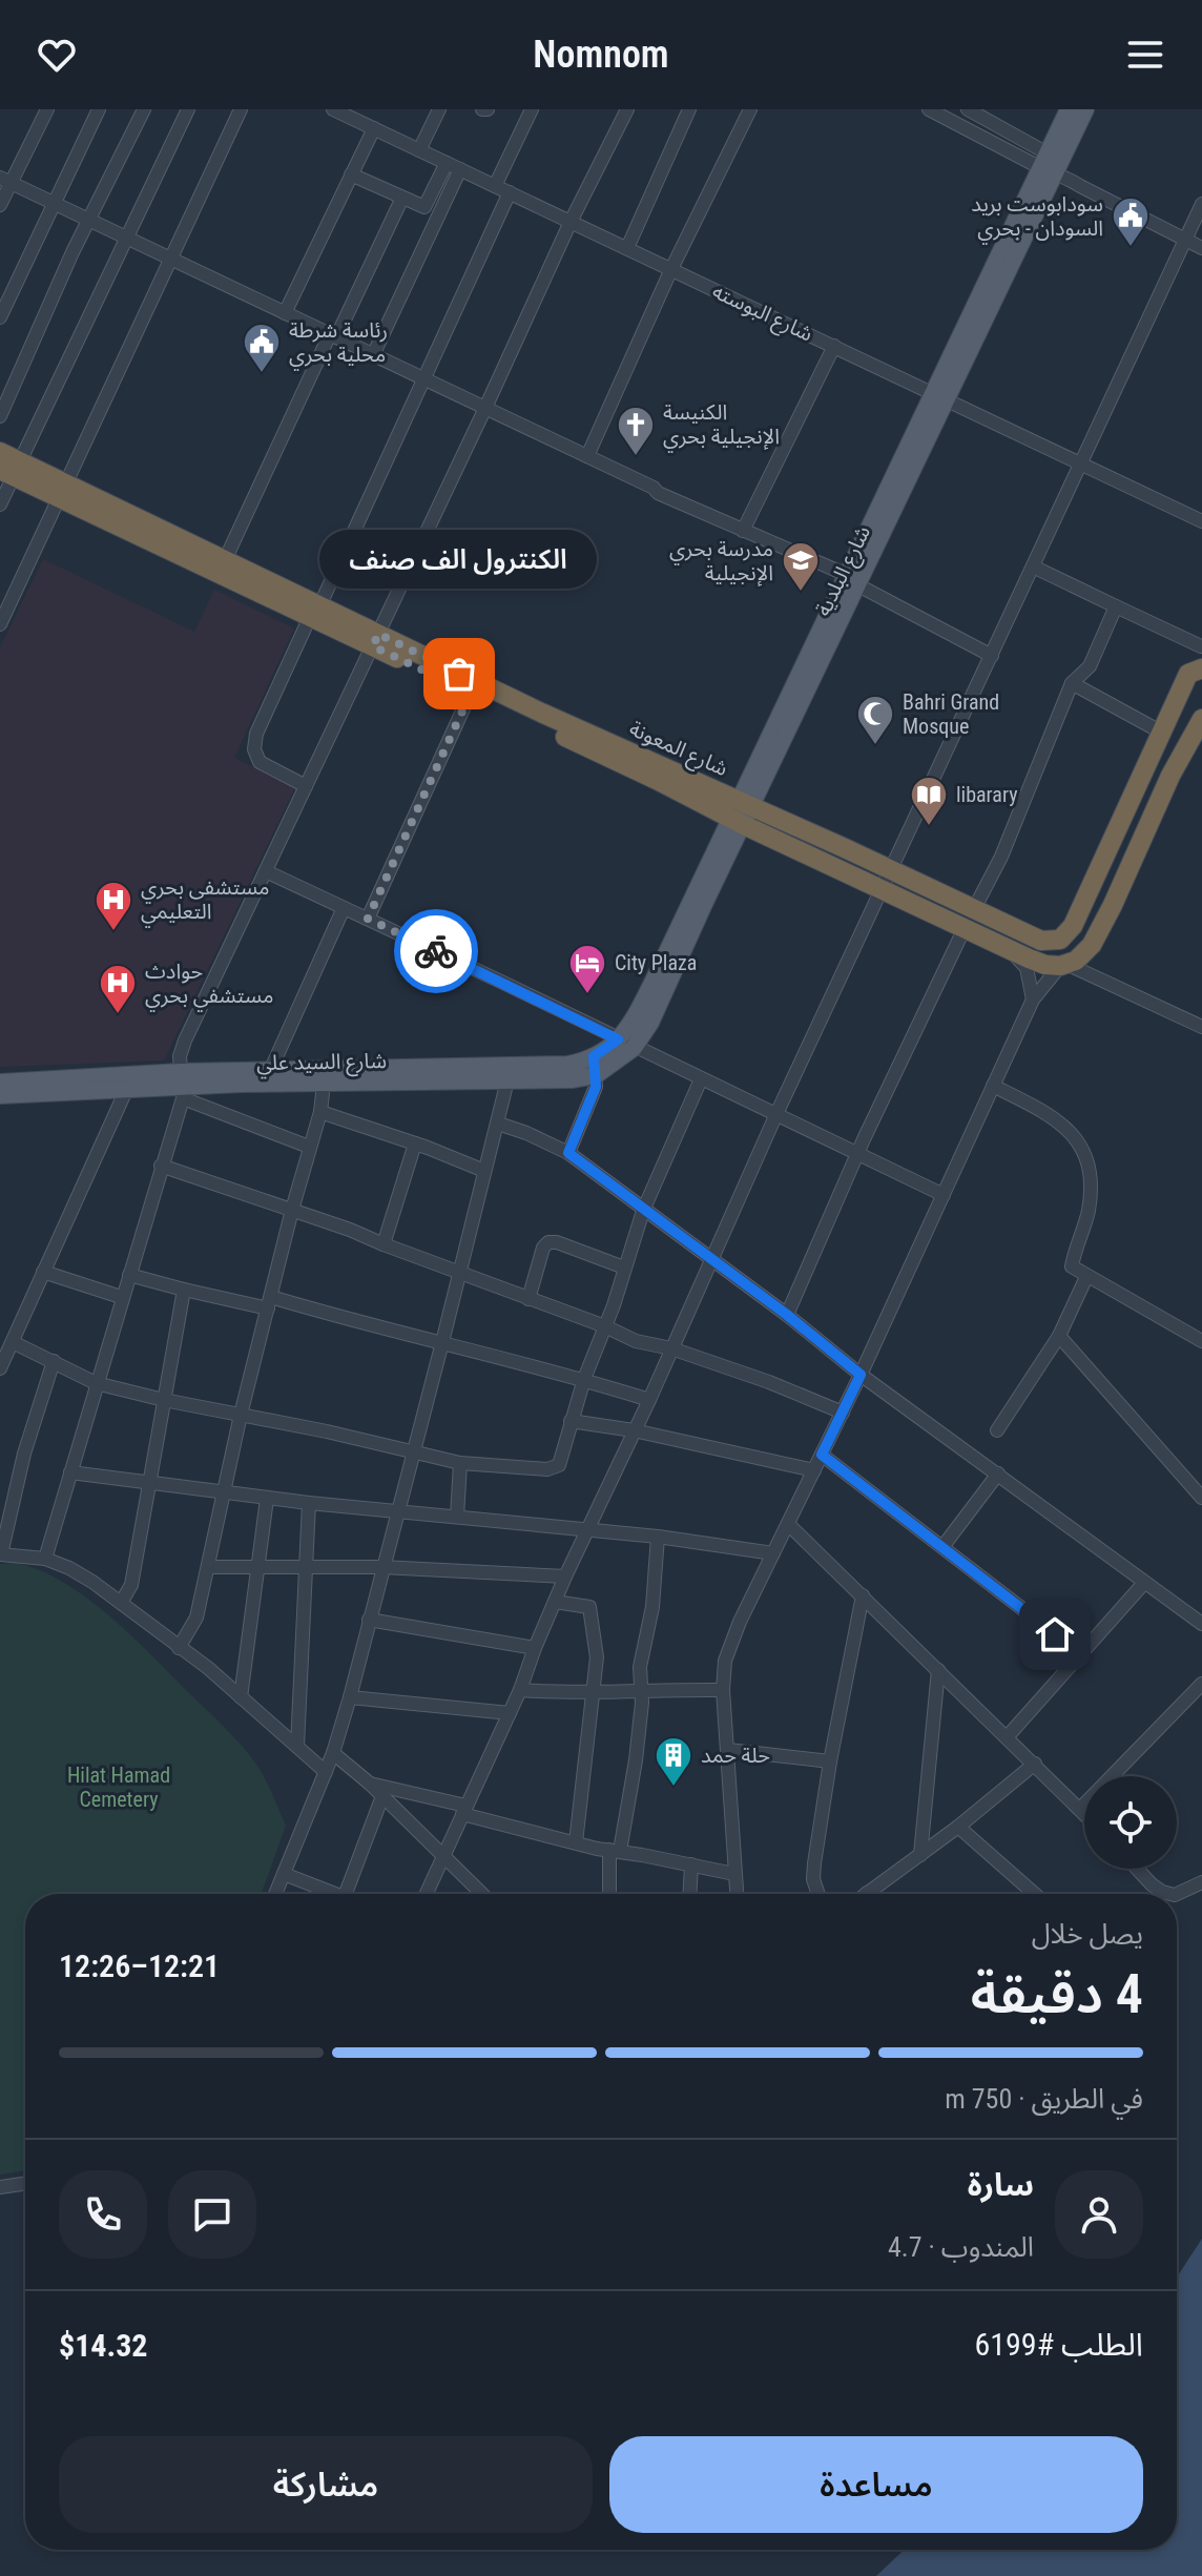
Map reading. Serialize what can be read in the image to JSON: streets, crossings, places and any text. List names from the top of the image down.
{
  "streets": {
    "highway": ["شارع المعونة"],
    "main road": ["شارع البلدية", "شارع السيد علي"],
    "street": ["شارع البوسته"]
  },
  "crossings": [
    ["شارع البوسته", "شارع البلدية"],
    ["شارع البلدية", "شارع المعونة"],
    ["شارع البلدية", "شارع السيد علي"]
  ],
  "parks": ["Hilat Hamad Cemetery"],
  "places": {
    "public building": ["سودابوست بريد السودان - بحري", "رئاسة شرطة محلية بحري"],
    "church": ["الكنيسة الإنجيلية بحري"],
    "school or university": ["مدرسة بحري الإنجيلية"],
    "other": ["الكنترول الف صنف"],
    "mosque": ["Bahri Grand Mosque"],
    "library": ["libarary"],
    "hospital": ["مستشفى بحري التعليمي", "حوادث مستشفي بحري"],
    "hotel": ["City Plaza"],
    "building": ["حلة حمد"]
  },
  "page": {
    "header": "Nomnom",
    "bubble": "الكنترول الف صنف",
    "heading": ["4 دقيقة", "يصل خلال", "12:21–12:26"],
    "panel": [
      "سارة",
      "المندوب · 4.7",
      "الطلب #6199",
      "$14.32"
    ],
    "bar": "في الطريق · 750 m",
    "buttons": ["مساعدة", "مشاركة"]
  }
}
